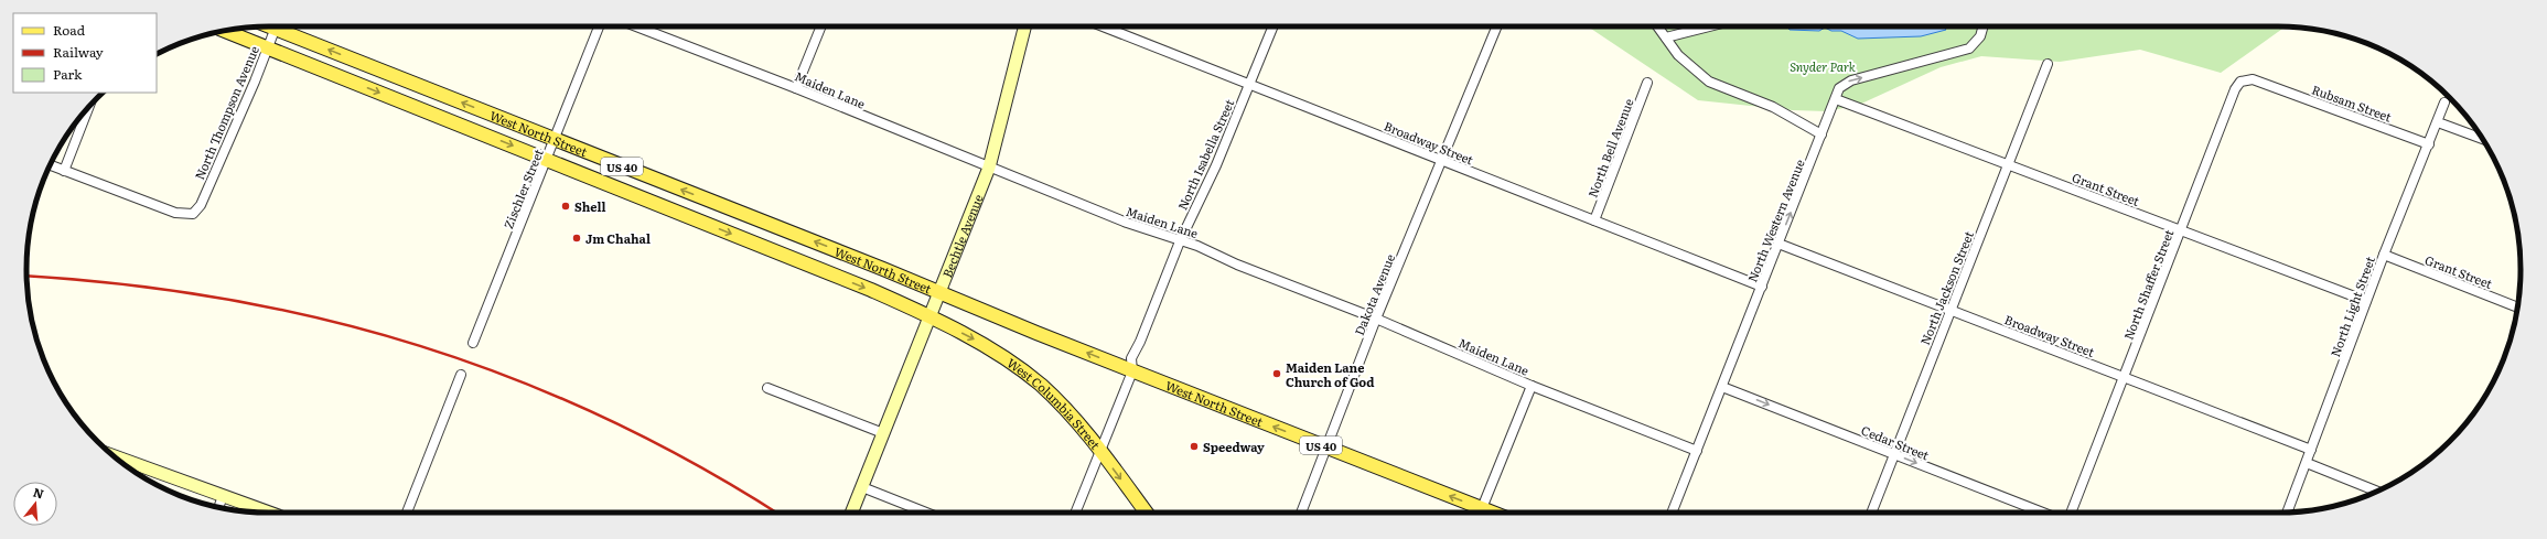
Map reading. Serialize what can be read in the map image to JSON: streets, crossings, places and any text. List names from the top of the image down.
{
  "streets": {
    "main road": [
      "West North Street",
      "US 40",
      "Bechtle Avenue",
      "West Columbia Street"
    ],
    "street": [
      "Maiden Lane",
      "Rubsam Street",
      "North Thompson Avenue",
      "Broadway Street",
      "North Bell Avenue",
      "North Isabella Street",
      "Zischler Street",
      "Grant Street",
      "North Western Avenue",
      "North Shaffer Street",
      "North Jackson Street",
      "Dakota Avenue",
      "North Light Street",
      "Cedar Street"
    ]
  },
  "crossings": [
    ["Maiden Lane", "North Isabella Street"],
    ["Maiden Lane", "North Western Avenue"],
    ["Maiden Lane", "Bechtle Avenue"],
    ["Maiden Lane", "Dakota Avenue"],
    ["Rubsam Street", "North Shaffer Street"],
    ["Rubsam Street", "North Light Street"],
    ["North Thompson Avenue", "West North Street"],
    ["West North Street", "North Isabella Street"],
    ["West North Street", "Zischler Street"],
    ["West North Street", "Bechtle Avenue"],
    ["West North Street", "Dakota Avenue"],
    ["West North Street", "West Columbia Street"],
    ["Broadway Street", "North Bell Avenue"],
    ["Broadway Street", "North Isabella Street"],
    ["Broadway Street", "North Western Avenue"],
    ["Broadway Street", "North Shaffer Street"],
    ["Broadway Street", "North Jackson Street"],
    ["Broadway Street", "Dakota Avenue"],
    ["Broadway Street", "North Light Street"],
    ["North Isabella Street", "West Columbia Street"],
    ["Grant Street", "North Western Avenue"],
    ["Grant Street", "North Shaffer Street"],
    ["Grant Street", "North Jackson Street"],
    ["Grant Street", "North Light Street"],
    ["North Western Avenue", "Cedar Street"],
    ["Bechtle Avenue", "West Columbia Street"],
    ["North Jackson Street", "Cedar Street"]
  ],
  "one_way": ["North Western Avenue", "West Columbia Street", "Cedar Street"],
  "parks": ["Snyder Park"],
  "places": [
    "Shell",
    "Jm Chahal",
    "Maiden Lane Church of God",
    "Speedway"
  ],
  "legend": ["Road", "Railway", "Park"],
  "north": "top"
}
